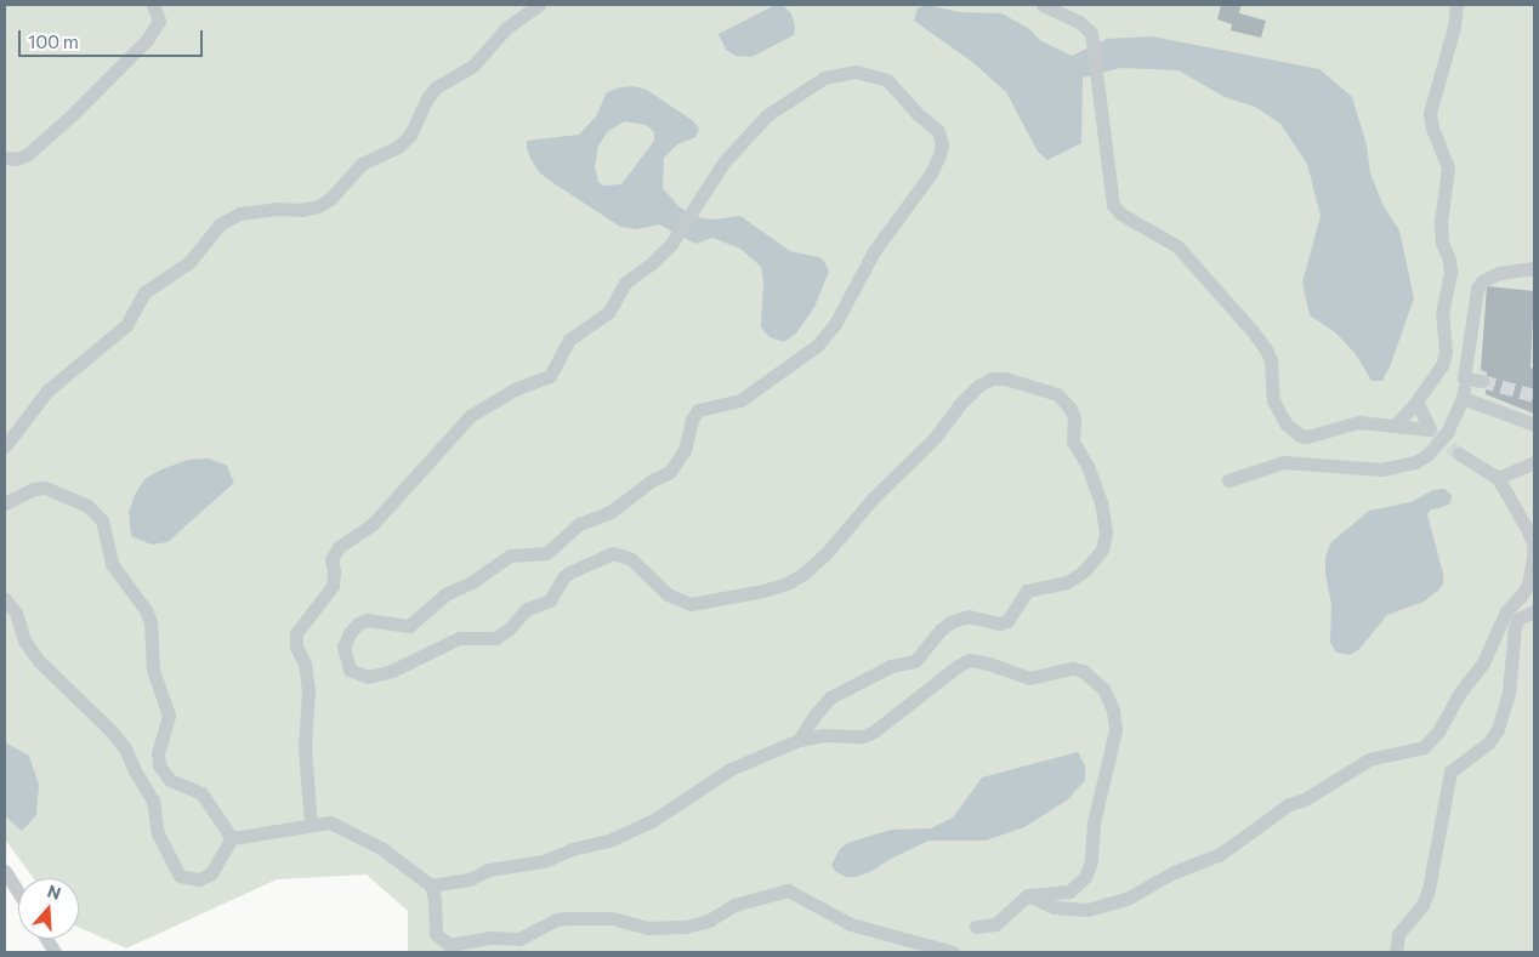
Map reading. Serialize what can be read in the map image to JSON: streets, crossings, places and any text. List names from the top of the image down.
{
  "scale_bar": "100 m",
  "north": "top"
}
